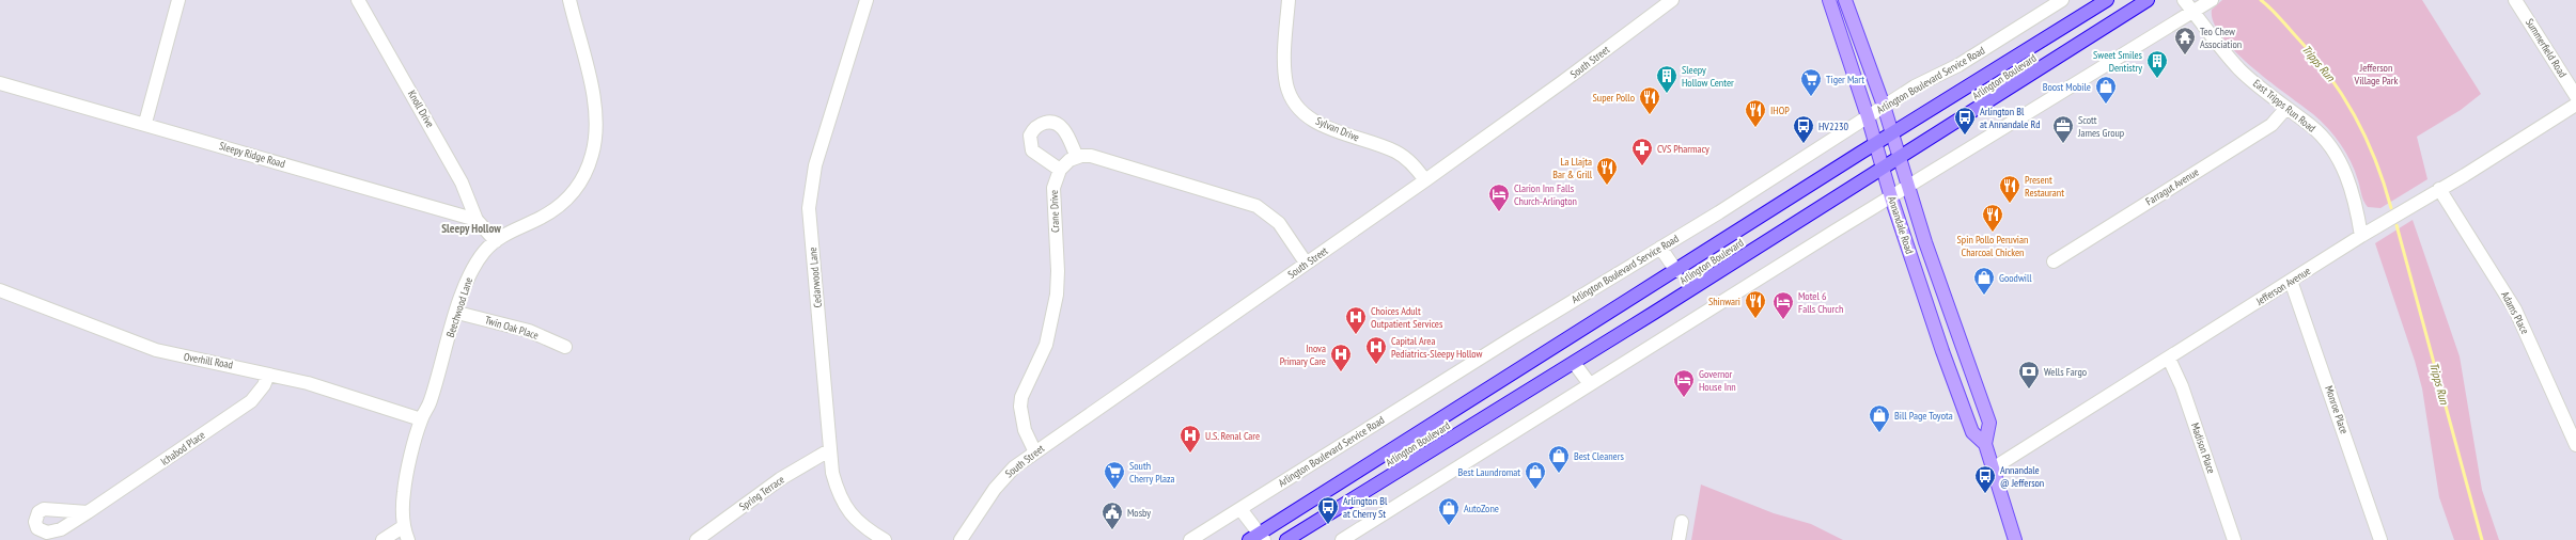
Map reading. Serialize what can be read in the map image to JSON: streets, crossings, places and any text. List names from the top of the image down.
{
  "streets": {
    "highway": ["Arlington Boulevard"],
    "main road": ["Annandale Road"],
    "street": [
      "Summerfield Road",
      "South Street",
      "Arlington Boulevard Service Road",
      "East Tripps Run Road",
      "Knoll Drive",
      "Sylvan Drive",
      "Sleepy Ridge Road",
      "Farragut Avenue",
      "Crane Drive",
      "Cedarwood Lane",
      "Jefferson Avenue",
      "Beechwood Lane",
      "Adams Place",
      "Twin Oak Place",
      "Overhill Road",
      "Monroe Place",
      "Ichabod Place",
      "Madison Place",
      "Spring Terrace"
    ]
  },
  "crossings": [
    ["South Street", "Sylvan Drive"],
    ["South Street", "Crane Drive"],
    ["Arlington Boulevard", "Annandale Road"],
    ["Arlington Boulevard Service Road", "Annandale Road"],
    ["East Tripps Run Road", "Farragut Avenue"],
    ["East Tripps Run Road", "Jefferson Avenue"],
    ["Knoll Drive", "Sleepy Ridge Road"],
    ["Annandale Road", "Jefferson Avenue"],
    ["Cedarwood Lane", "Spring Terrace"],
    ["Jefferson Avenue", "Adams Place"],
    ["Jefferson Avenue", "Monroe Place"],
    ["Jefferson Avenue", "Madison Place"],
    ["Beechwood Lane", "Twin Oak Place"],
    ["Beechwood Lane", "Overhill Road"],
    ["Overhill Road", "Ichabod Place"]
  ],
  "districts": ["Sleepy Hollow"],
  "water": ["Tripps Run"],
  "parks": ["Jefferson Village Park"],
  "places": {
    "temple": ["Teo Chew Association"],
    "building": ["Sweet Smiles Dentistry", "Sleepy Hollow Center"],
    "supermarket": ["Tiger Mart", "South Cherry Plaza"],
    "shop": [
      "Boost Mobile",
      "Goodwill",
      "Bill Page Toyota",
      "Best Cleaners",
      "Best Laundromat",
      "AutoZone"
    ],
    "restaurant": [
      "Super Pollo",
      "IHOP",
      "La Llajta Bar & Grill",
      "Present Restaurant",
      "Spin Pollo Peruvian Charcoal Chicken",
      "Shinwari"
    ],
    "bus stop": [
      "Arlington Bl at Annandale Rd",
      "HV2230",
      "Annandale @ Jefferson",
      "Arlington Bl at Cherry St"
    ],
    "office": ["Scott James Group"],
    "pharmacy": ["CVS Pharmacy"],
    "hotel": ["Clarion Inn Falls Church-Arlington", "Motel 6 Falls Church", "Governor House Inn"],
    "hospital": [
      "Choices Adult Outpatient Services",
      "Capital Area Pediatrics-Sleepy Hollow",
      "Inova Primary Care",
      "U.S. Renal Care"
    ],
    "bank": ["Wells Fargo"],
    "public building": ["Mosby"]
  }
}
